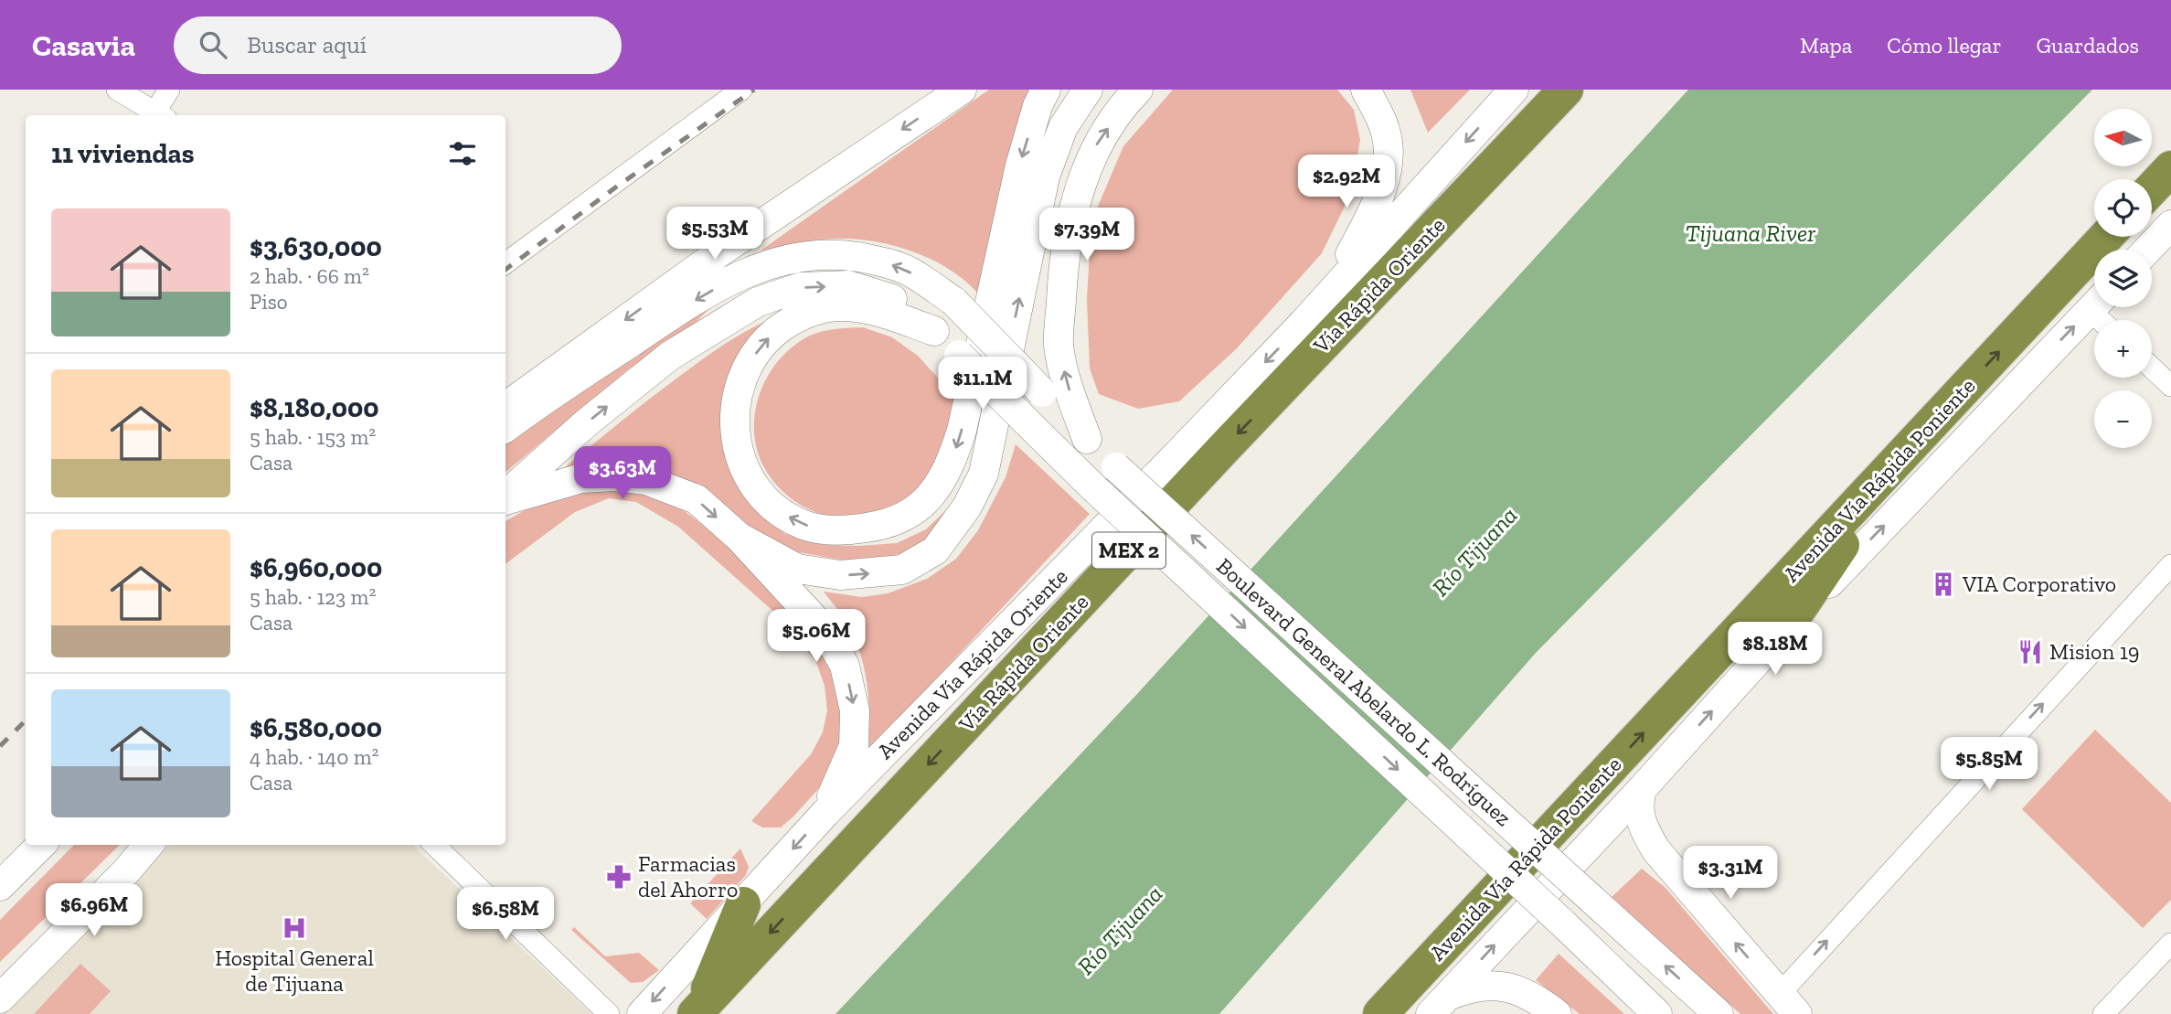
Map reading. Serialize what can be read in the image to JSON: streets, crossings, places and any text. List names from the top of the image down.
{
  "streets": {
    "highway": ["Vía Rápida Oriente", "Avenida Vía Rápida Poniente", "MEX 2"],
    "main road": ["Avenida Vía Rápida Oriente", "Boulevard General Abelardo L. Rodríguez"]
  },
  "one_way": ["Vía Rápida Oriente", "Avenida Vía Rápida Poniente", "Avenida Vía Rápida Oriente"],
  "water": ["Tijuana River", "Río Tijuana"],
  "places": {
    "building": ["VIA Corporativo"],
    "restaurant": ["Mision 19"],
    "pharmacy": ["Farmacias del Ahorro"],
    "hospital": ["Hospital General de Tijuana"]
  },
  "north": "left",
  "page": {
    "header": "Casavia",
    "search": "Buscar aquí",
    "nav": ["Mapa", "Cómo llegar", "Guardados"],
    "map_buttons": ["+", "−"],
    "heading": "11 viviendas",
    "price": [
      "$2.92M",
      "$5.53M",
      "$7.39M",
      "$11.1M",
      "$3.63M",
      "$5.06M",
      "$8.18M",
      "$5.85M",
      "$3.31M",
      "$6.96M",
      "$6.58M"
    ],
    "list": [
      {
        "name": "$3,630,000",
        "note": "2 hab. · 66 m² · Piso"
      },
      {
        "name": "$8,180,000",
        "note": "5 hab. · 153 m² · Casa"
      },
      {
        "name": "$6,960,000",
        "note": "5 hab. · 123 m² · Casa"
      },
      {
        "name": "$6,580,000",
        "note": "4 hab. · 140 m² · Casa"
      }
    ]
  }
}
